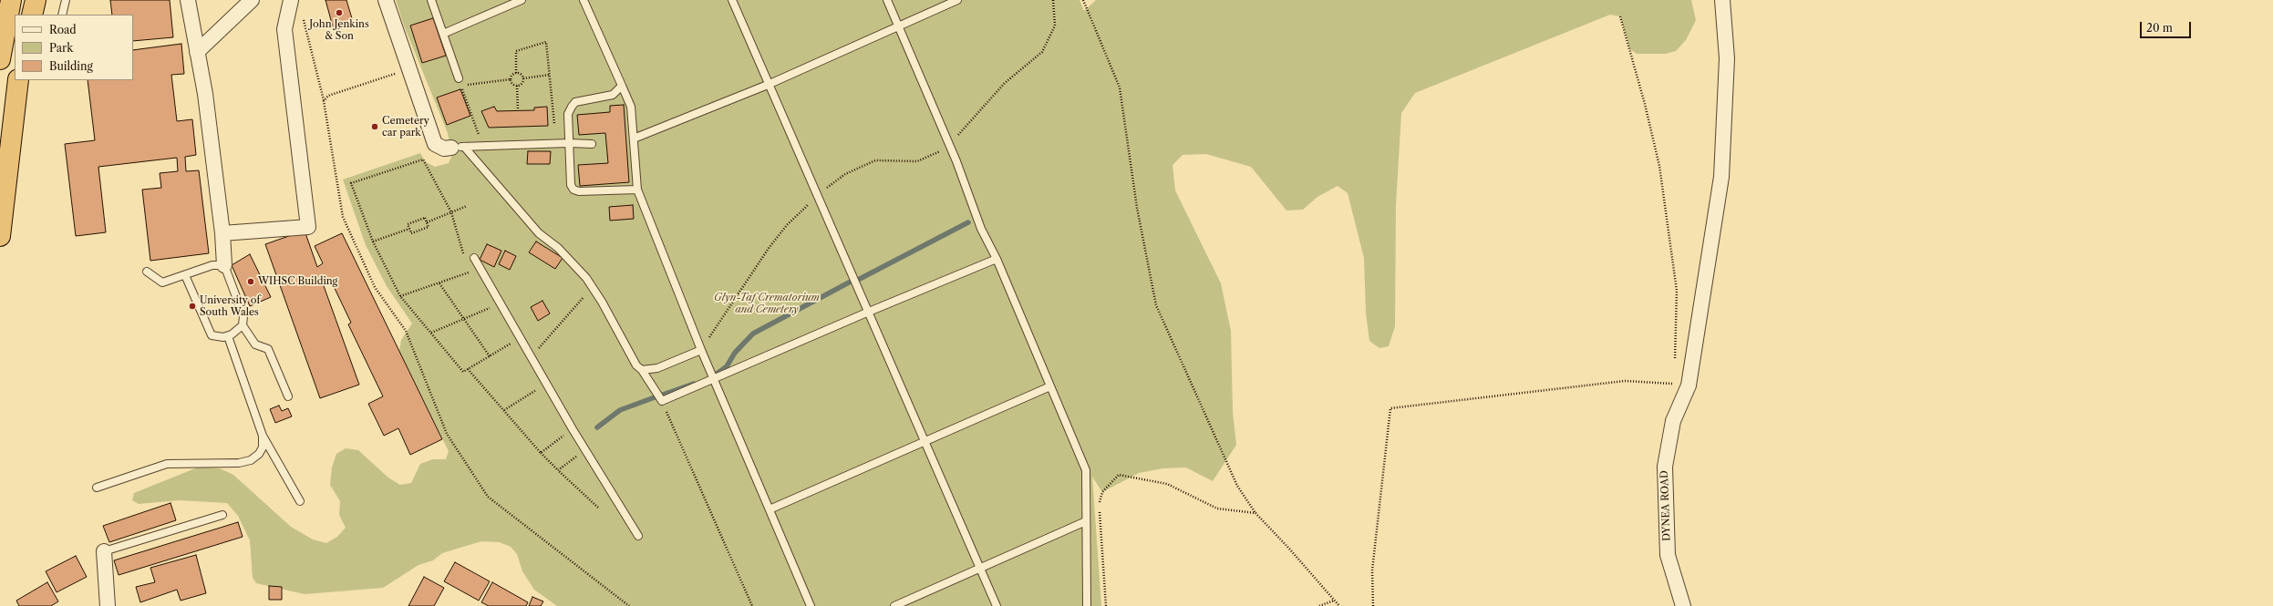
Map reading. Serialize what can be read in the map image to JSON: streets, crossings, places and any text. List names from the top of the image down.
{
  "streets": {
    "street": ["DYNEA ROAD"]
  },
  "parks": ["Glyn-Taf Crematorium and Cemetery"],
  "places": [
    "John Jenkins & Son",
    "Cemetery car park",
    "WIHSC Building",
    "University of South Wales"
  ],
  "legend": ["Road", "Park", "Building"],
  "scale_bar": "20 m"
}
